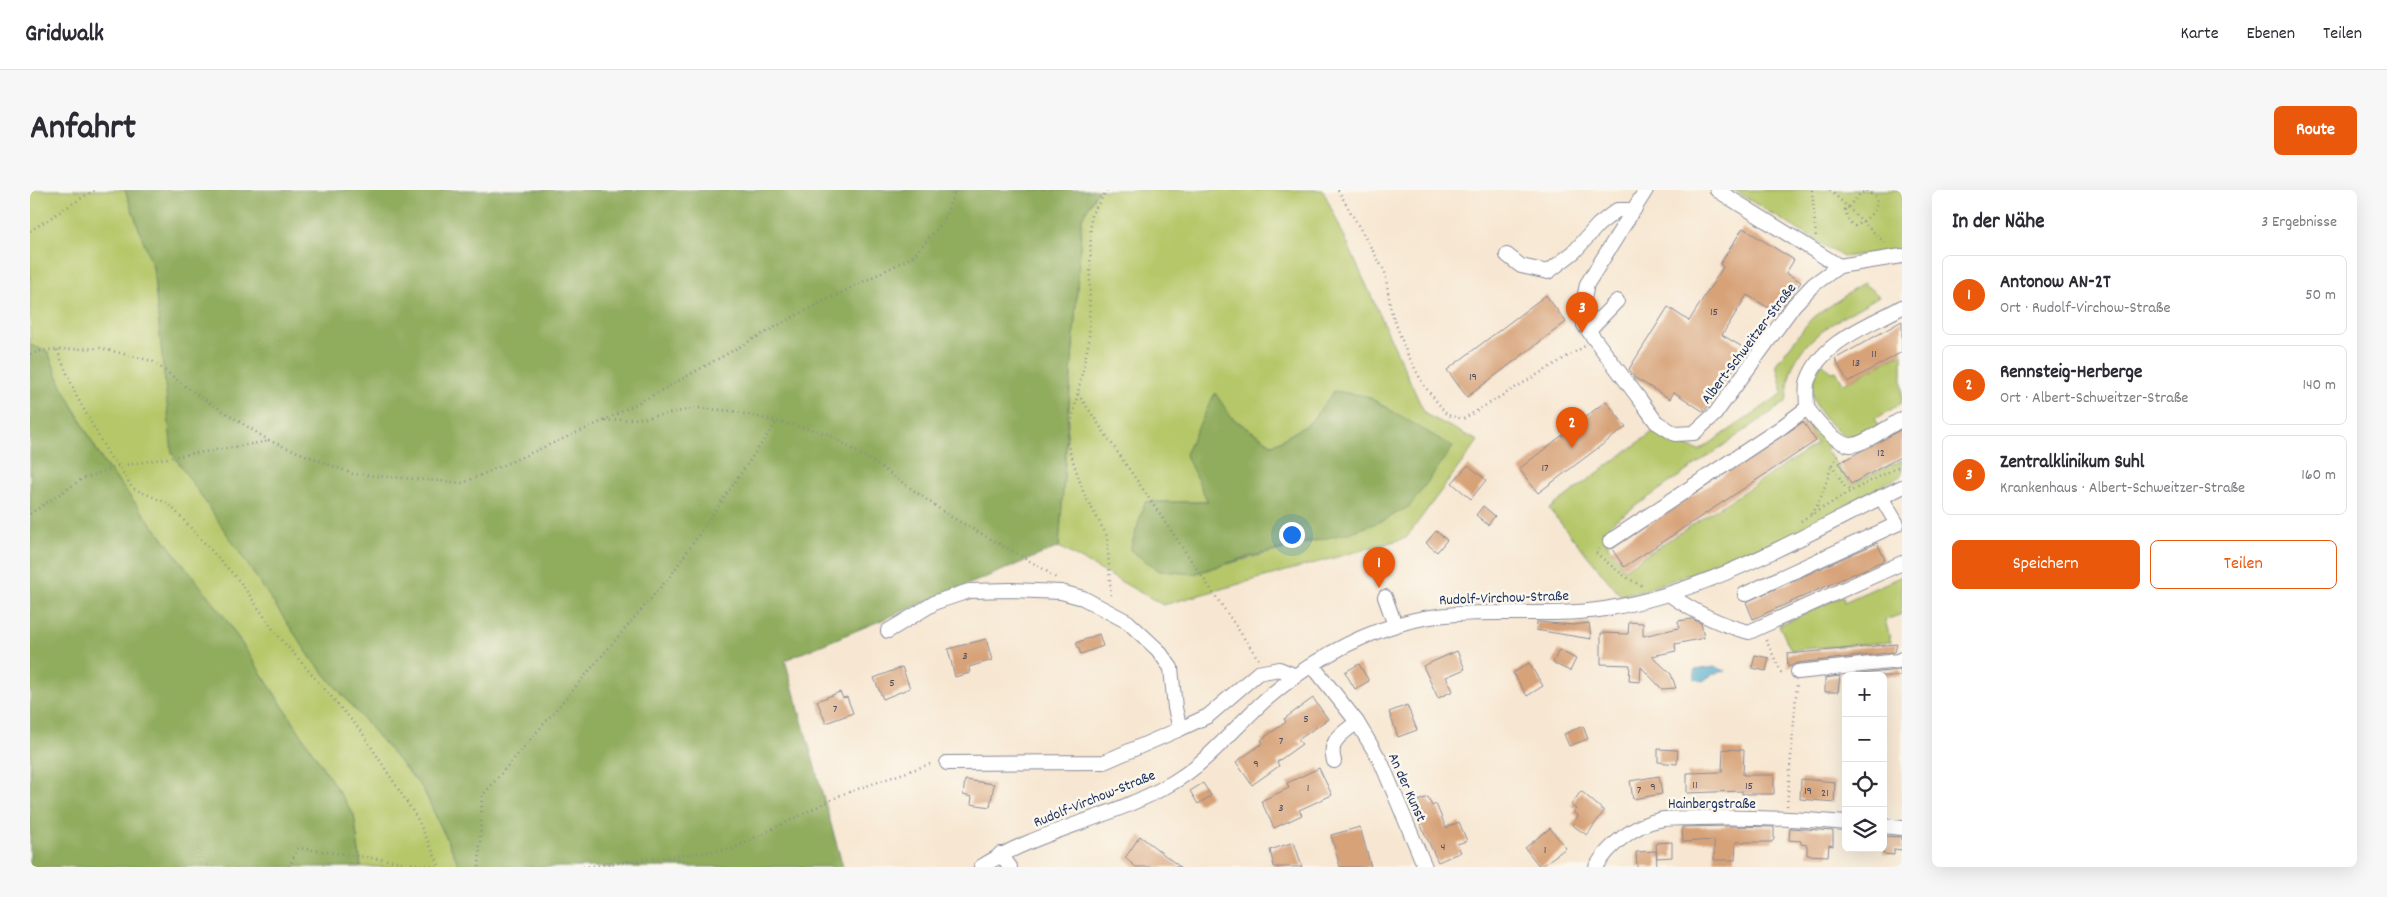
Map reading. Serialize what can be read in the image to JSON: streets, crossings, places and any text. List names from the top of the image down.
{
  "streets": {
    "street": [
      "Albert-Schweitzer-Straße",
      "Rudolf-Virchow-Straße",
      "An der Kunst",
      "Hainbergstraße"
    ]
  },
  "crossings": [
    ["Rudolf-Virchow-Straße", "An der Kunst"]
  ],
  "house_numbers": [
    "15",
    "11",
    "13",
    "19",
    "12",
    "17",
    "3",
    "5",
    "7",
    "5",
    "7",
    "9",
    "11",
    "15",
    "9",
    "1",
    "7",
    "19",
    "21",
    "3",
    "4",
    "1"
  ],
  "page": {
    "header": "Gridwalk",
    "nav": ["Karte", "Ebenen", "Teilen"],
    "title": "Anfahrt",
    "buttons": [
      "Route",
      ["Speichern", "Teilen"]
    ],
    "heading": ["In der Nähe", "3 Ergebnisse"],
    "list": [
      {
        "mark": "1",
        "name": "Antonow AN-2T",
        "note": "Ort · Rudolf-Virchow-Straße",
        "value": "50 m"
      },
      {
        "mark": "2",
        "name": "Rennsteig-Herberge",
        "note": "Ort · Albert-Schweitzer-Straße",
        "value": "140 m"
      },
      {
        "mark": "3",
        "name": "Zentralklinikum Suhl",
        "note": "Krankenhaus · Albert-Schweitzer-Straße",
        "value": "160 m"
      }
    ],
    "pins": ["3", "2", "1"],
    "map_buttons": ["+", "−"]
  }
}
